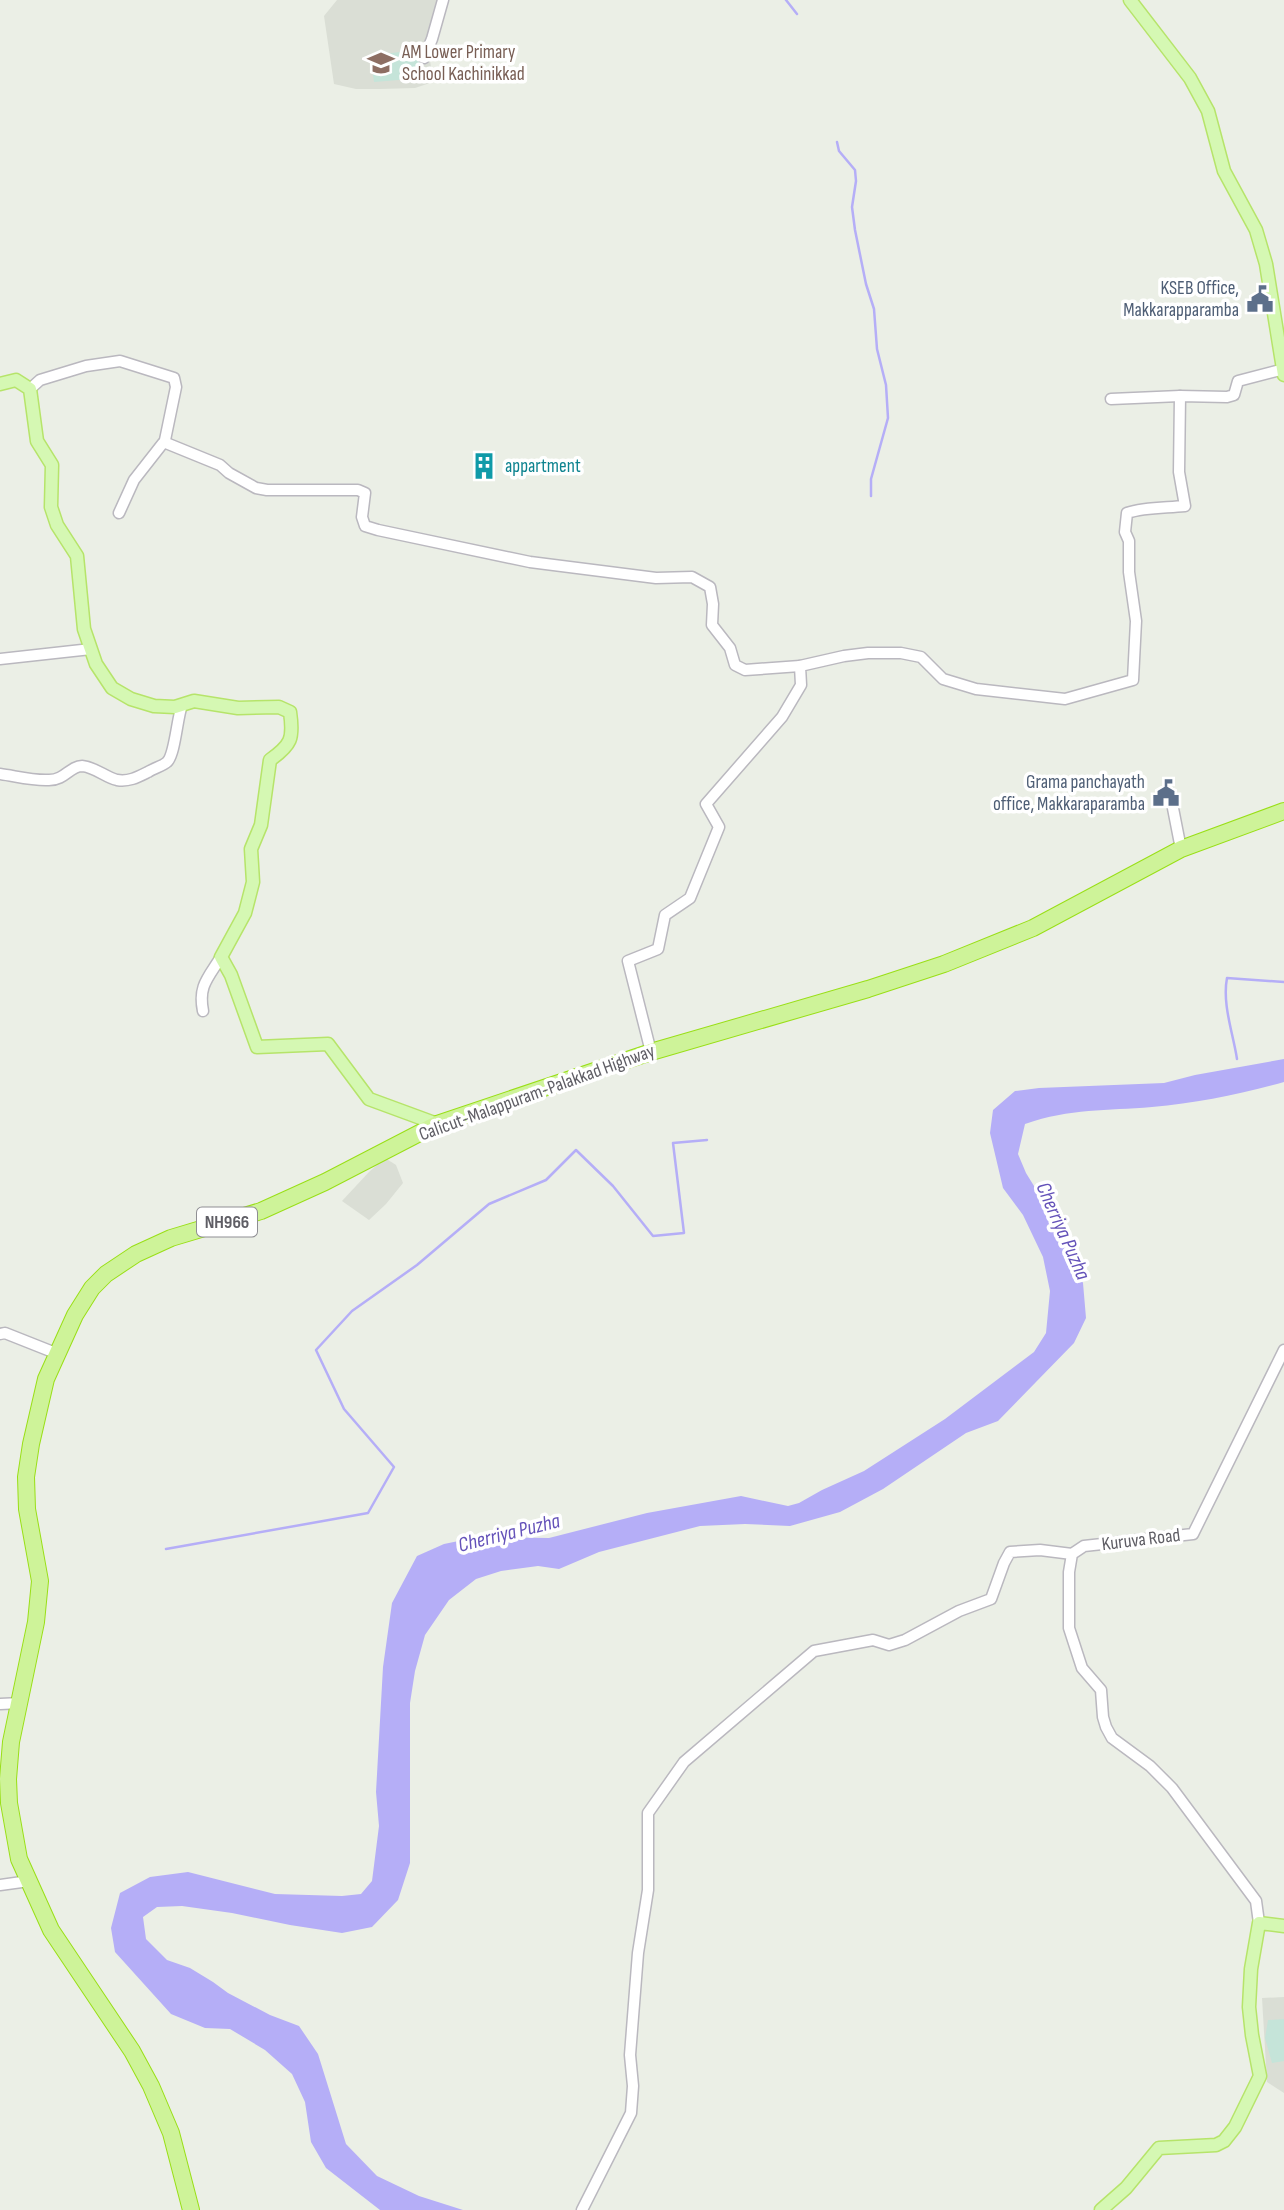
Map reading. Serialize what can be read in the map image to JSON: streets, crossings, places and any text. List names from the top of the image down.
{
  "streets": {
    "highway": ["Calicut-Malappuram-Palakkad Highway", "NH966"],
    "street": ["Kuruva Road"]
  },
  "water": ["Cherriya Puzha"],
  "places": {
    "school or university": ["AM Lower Primary School Kachinikkad"],
    "public building": ["KSEB Office, Makkarapparamba", "Grama panchayath office, Makkaraparamba"],
    "building": ["appartment"]
  }
}
